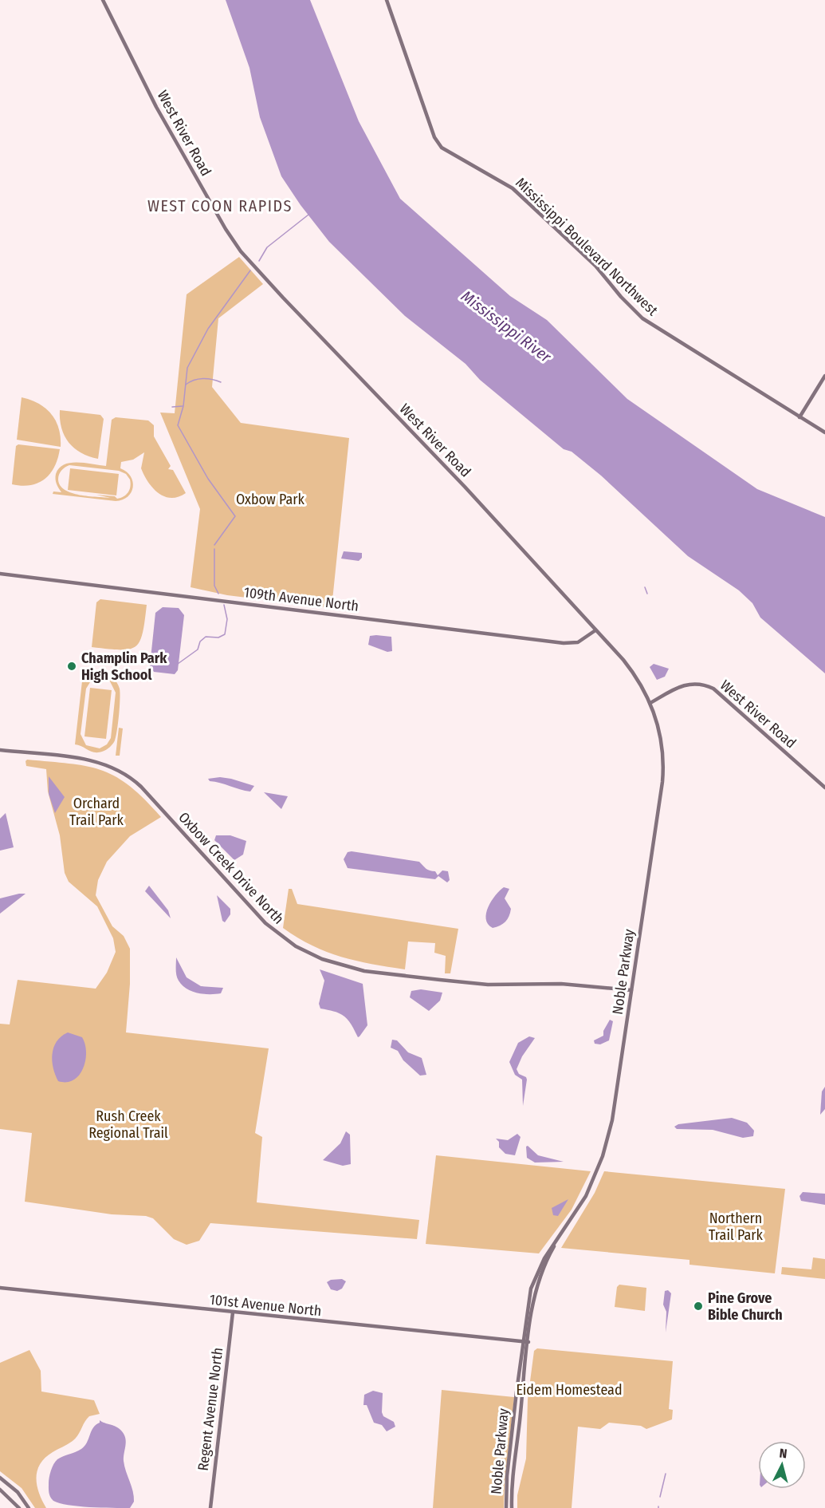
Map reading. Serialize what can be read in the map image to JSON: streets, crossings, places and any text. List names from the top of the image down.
{
  "streets": {
    "street": [
      "West River Road",
      "Mississippi Boulevard Northwest",
      "109th Avenue North",
      "Oxbow Creek Drive North",
      "Noble Parkway",
      "101st Avenue North",
      "Regent Avenue North"
    ]
  },
  "crossings": [
    ["West River Road", "109th Avenue North"],
    ["West River Road", "Noble Parkway"],
    ["Oxbow Creek Drive North", "Noble Parkway"],
    ["Noble Parkway", "101st Avenue North"],
    ["101st Avenue North", "Regent Avenue North"]
  ],
  "districts": ["WEST COON RAPIDS"],
  "water": ["Mississippi River"],
  "parks": [
    "Oxbow Park",
    "Orchard Trail Park",
    "Rush Creek Regional Trail",
    "Northern Trail Park",
    "Eidem Homestead"
  ],
  "places": ["Champlin Park High School", "Pine Grove Bible Church"],
  "north": "top"
}
